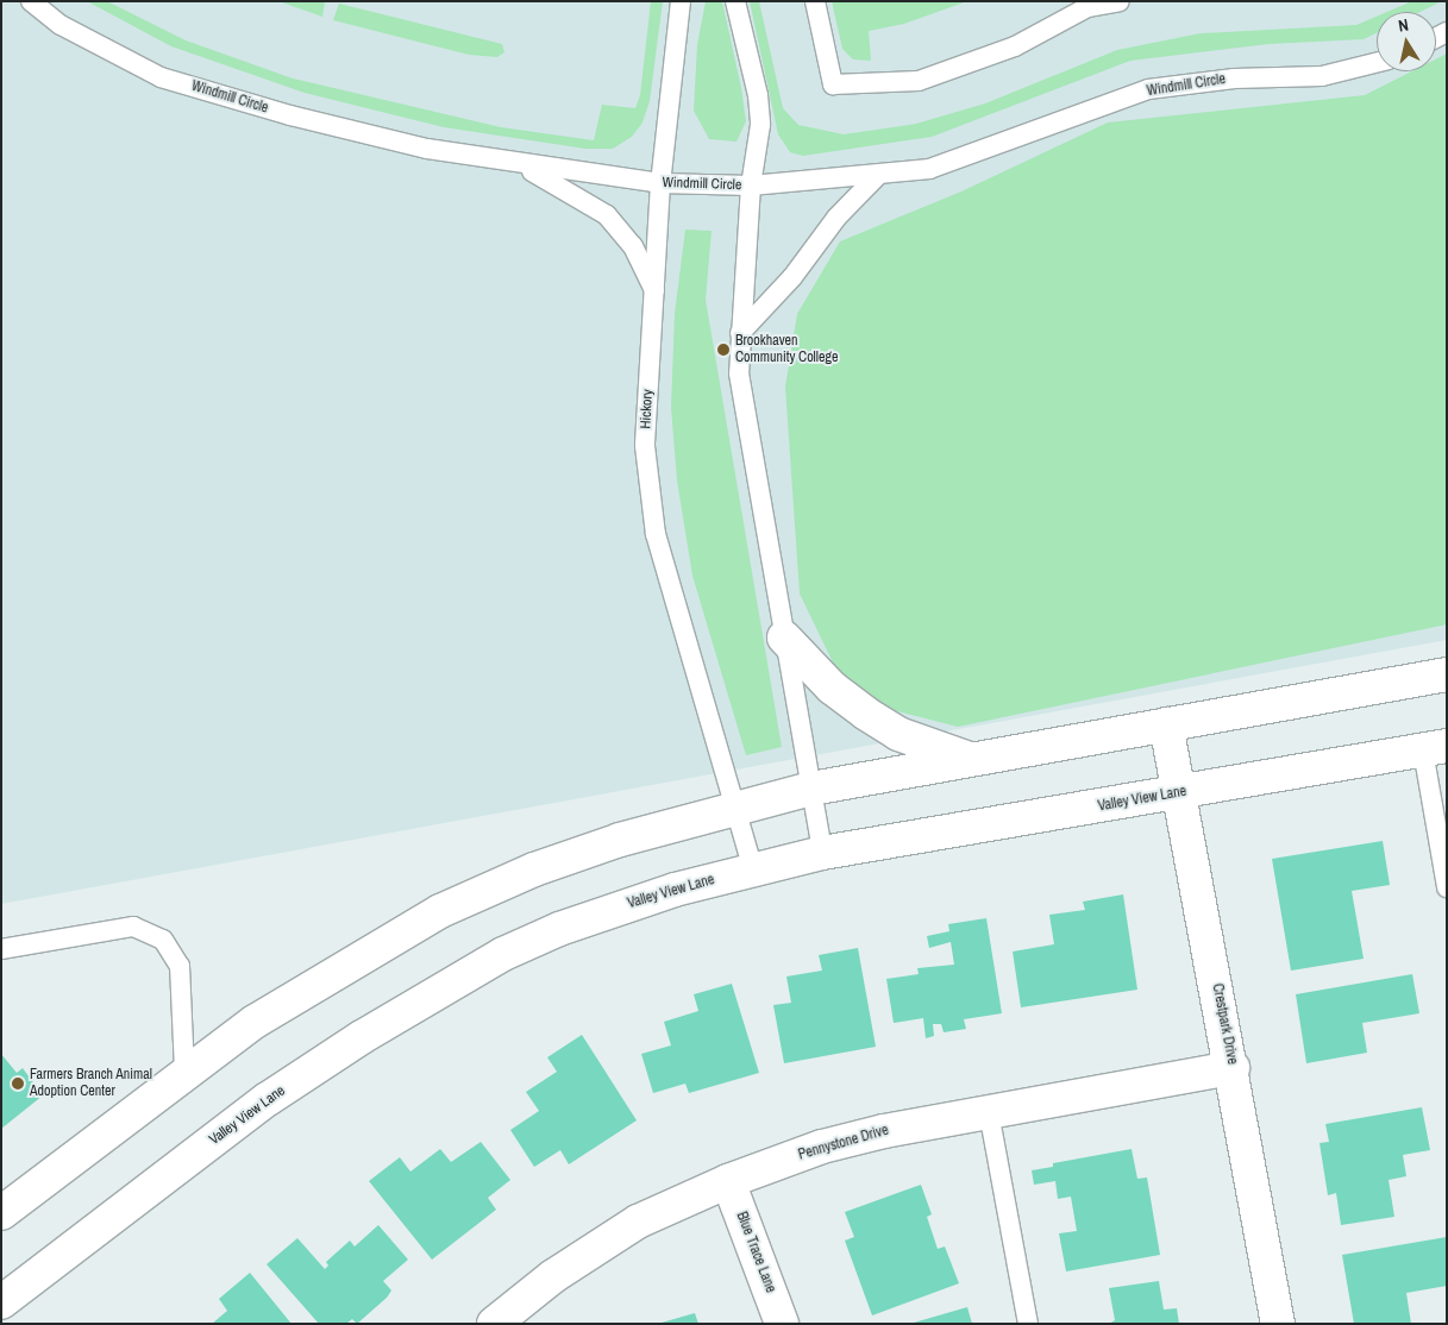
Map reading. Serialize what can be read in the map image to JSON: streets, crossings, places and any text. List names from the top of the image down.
{
  "streets": {
    "main road": [
      "Valley View Lane",
      "Crestpark Drive",
      "Pennystone Drive",
      "Blue Trace Lane"
    ],
    "lane": ["Windmill Circle", "Hickory"]
  },
  "crossings": [
    ["Windmill Circle", "Hickory"],
    ["Hickory", "Valley View Lane"],
    ["Valley View Lane", "Crestpark Drive"],
    ["Crestpark Drive", "Pennystone Drive"],
    ["Pennystone Drive", "Blue Trace Lane"]
  ],
  "places": ["Brookhaven Community College", "Farmers Branch Animal Adoption Center"],
  "north": "top"
}
